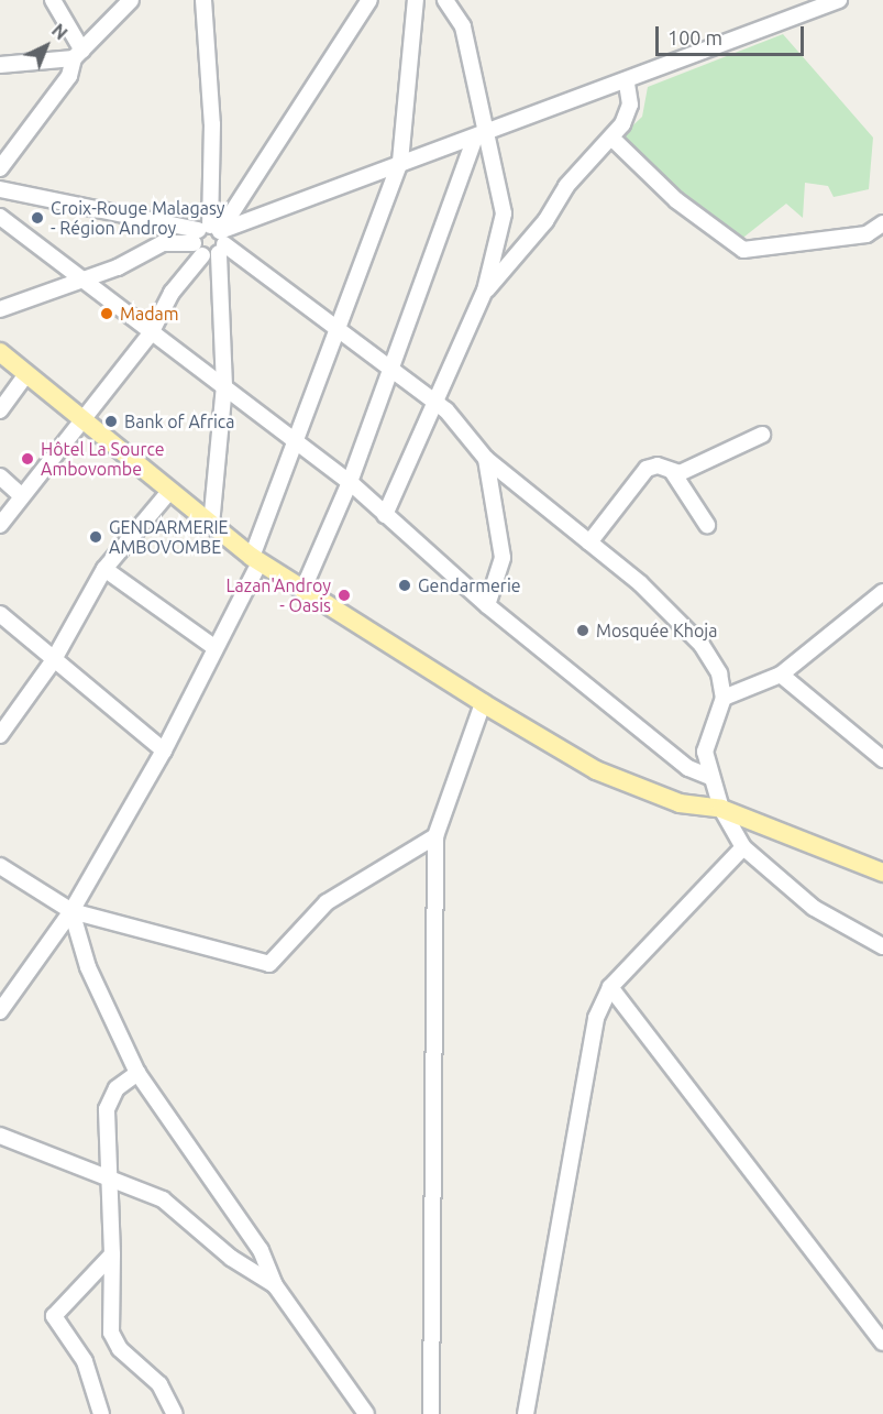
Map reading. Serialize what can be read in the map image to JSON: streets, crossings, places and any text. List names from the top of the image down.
{
  "places": [
    "Croix-Rouge Malagasy - Région Androy",
    "Madam",
    "Bank of Africa",
    "Hôtel La Source Ambovombe",
    "GENDARMERIE AMBOVOMBE",
    "Gendarmerie",
    "Lazan'Androy - Oasis",
    "Mosquée Khoja"
  ],
  "scale_bar": "100 m",
  "north": "top right"
}
